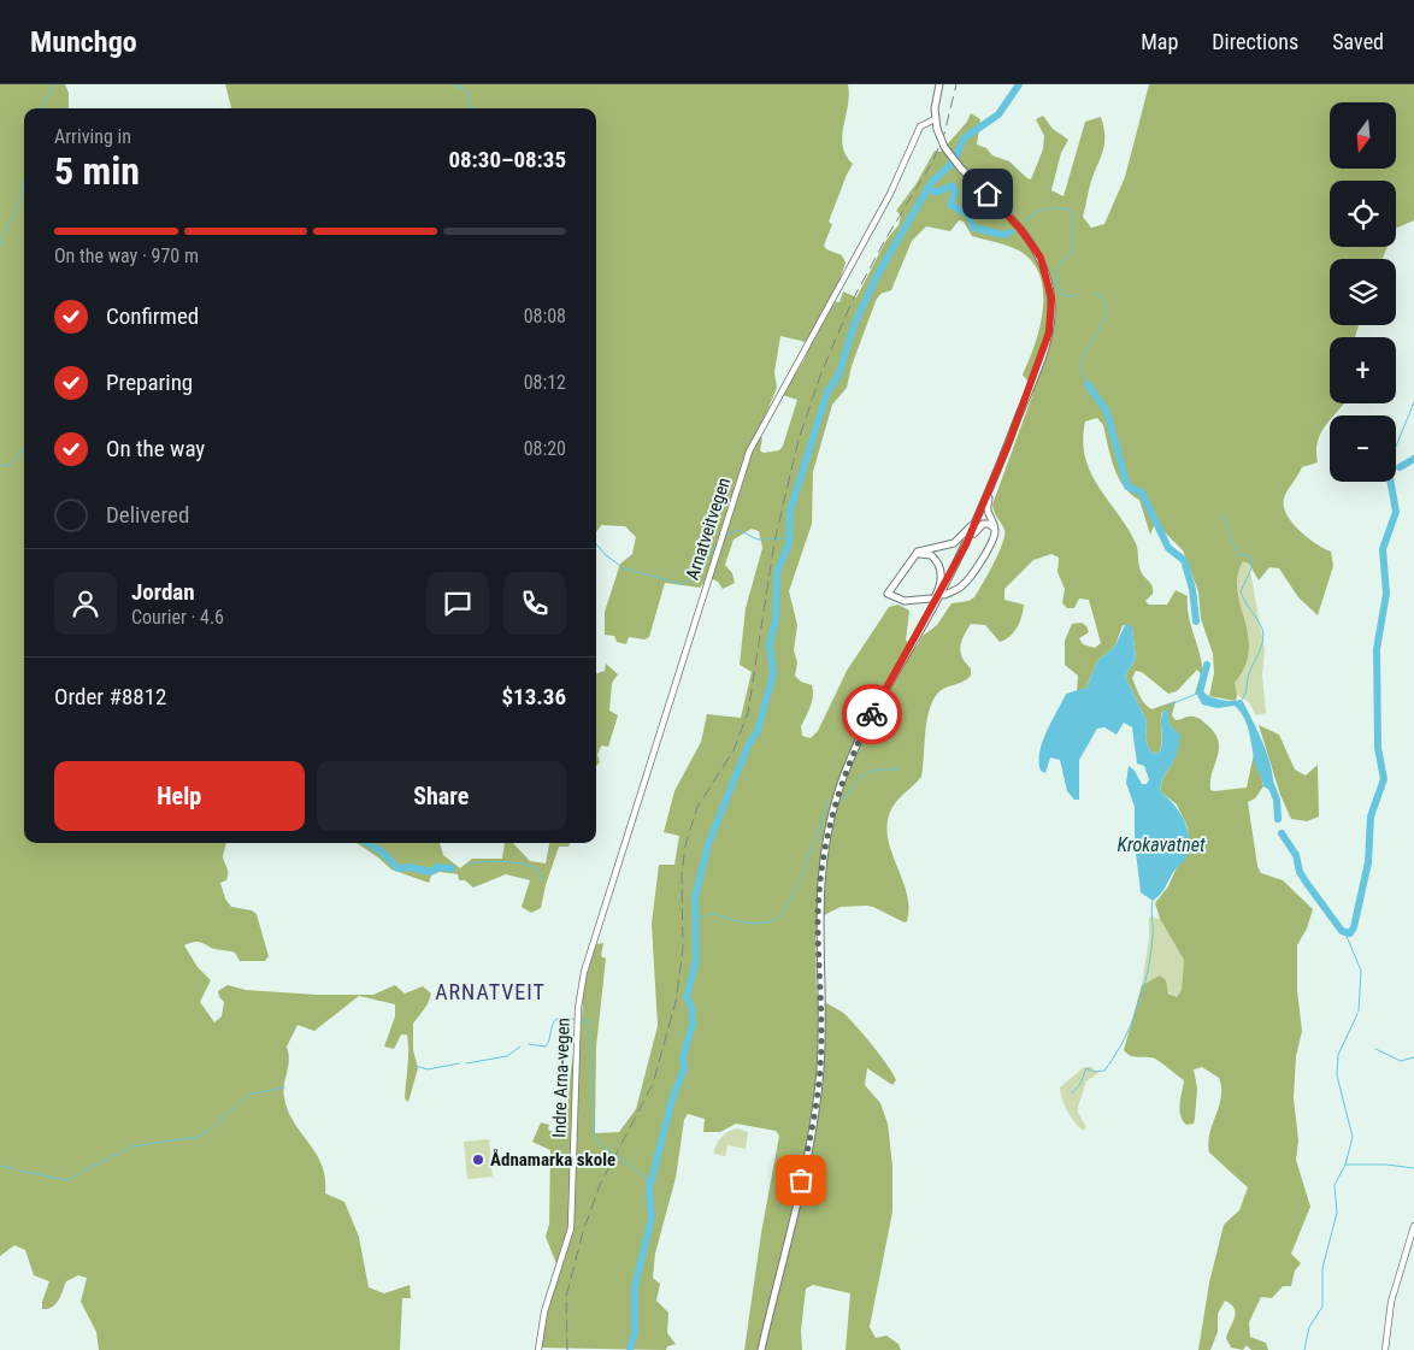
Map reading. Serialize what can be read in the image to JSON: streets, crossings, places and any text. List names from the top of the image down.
{
  "streets": {
    "main road": ["Arnatveitvegen", "Indre Arna-vegen"]
  },
  "crossings": [
    ["Arnatveitvegen", "Indre Arna-vegen"]
  ],
  "districts": ["ARNATVEIT"],
  "water": ["Krokavatnet"],
  "places": ["Ådnamarka skole"],
  "north": "bottom",
  "page": {
    "header": "Munchgo",
    "nav": ["Map", "Directions", "Saved"],
    "map_buttons": ["+", "−"],
    "heading": ["5 min", "Arriving in", "08:30–08:35"],
    "panel": [
      "Jordan",
      "Courier · 4.6",
      "Order #8812",
      "$13.36"
    ],
    "bar": "On the way · 970 m",
    "list": [
      ["Confirmed", "08:08"],
      ["Preparing", "08:12"],
      ["On the way", "08:20"],
      "Delivered"
    ],
    "buttons": ["Help", "Share"]
  }
}
